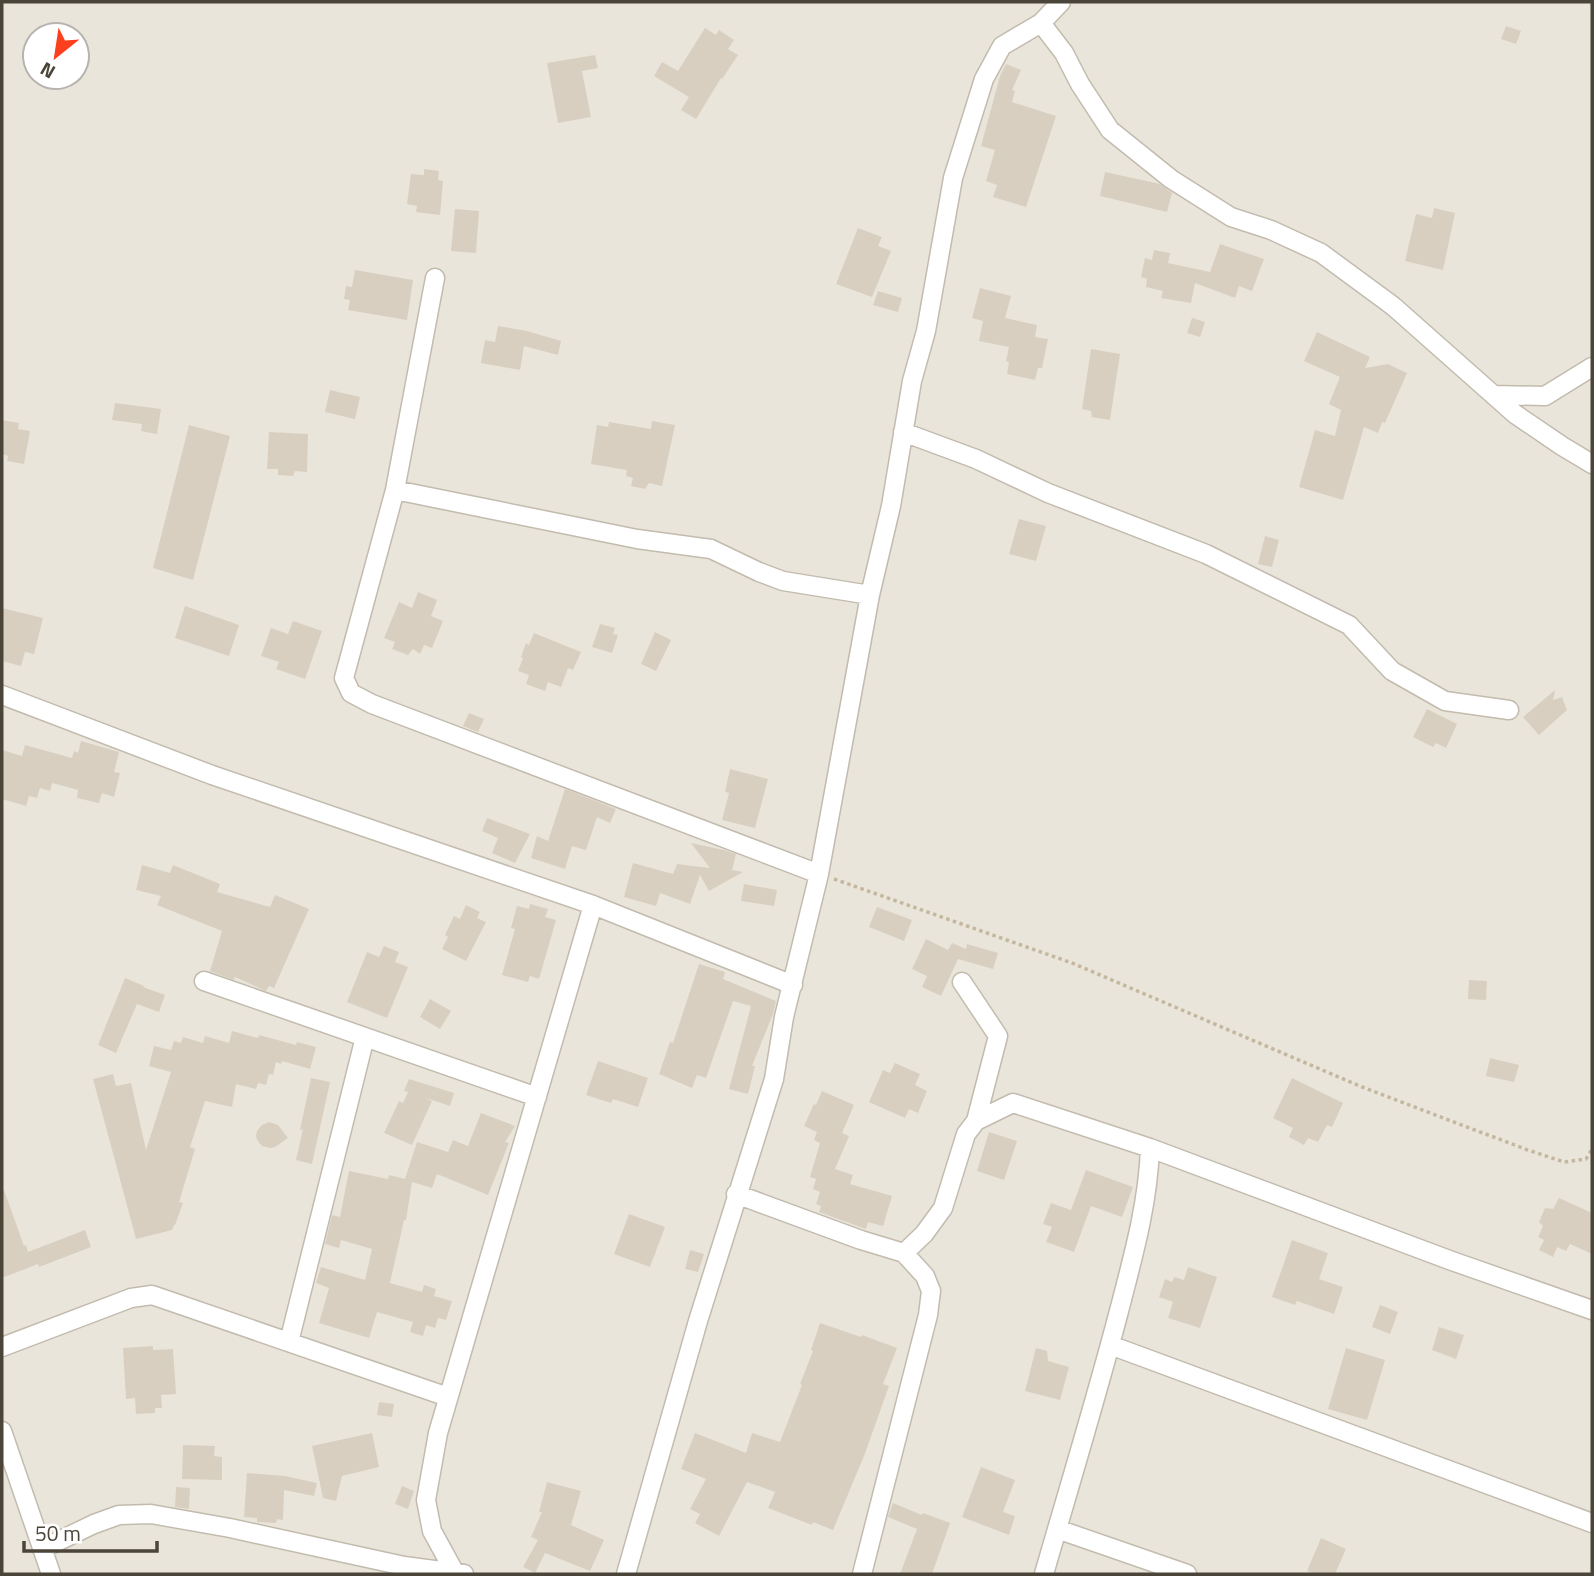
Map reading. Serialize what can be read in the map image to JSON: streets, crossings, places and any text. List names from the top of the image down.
{
  "scale_bar": "50 m",
  "north": "bottom left"
}
